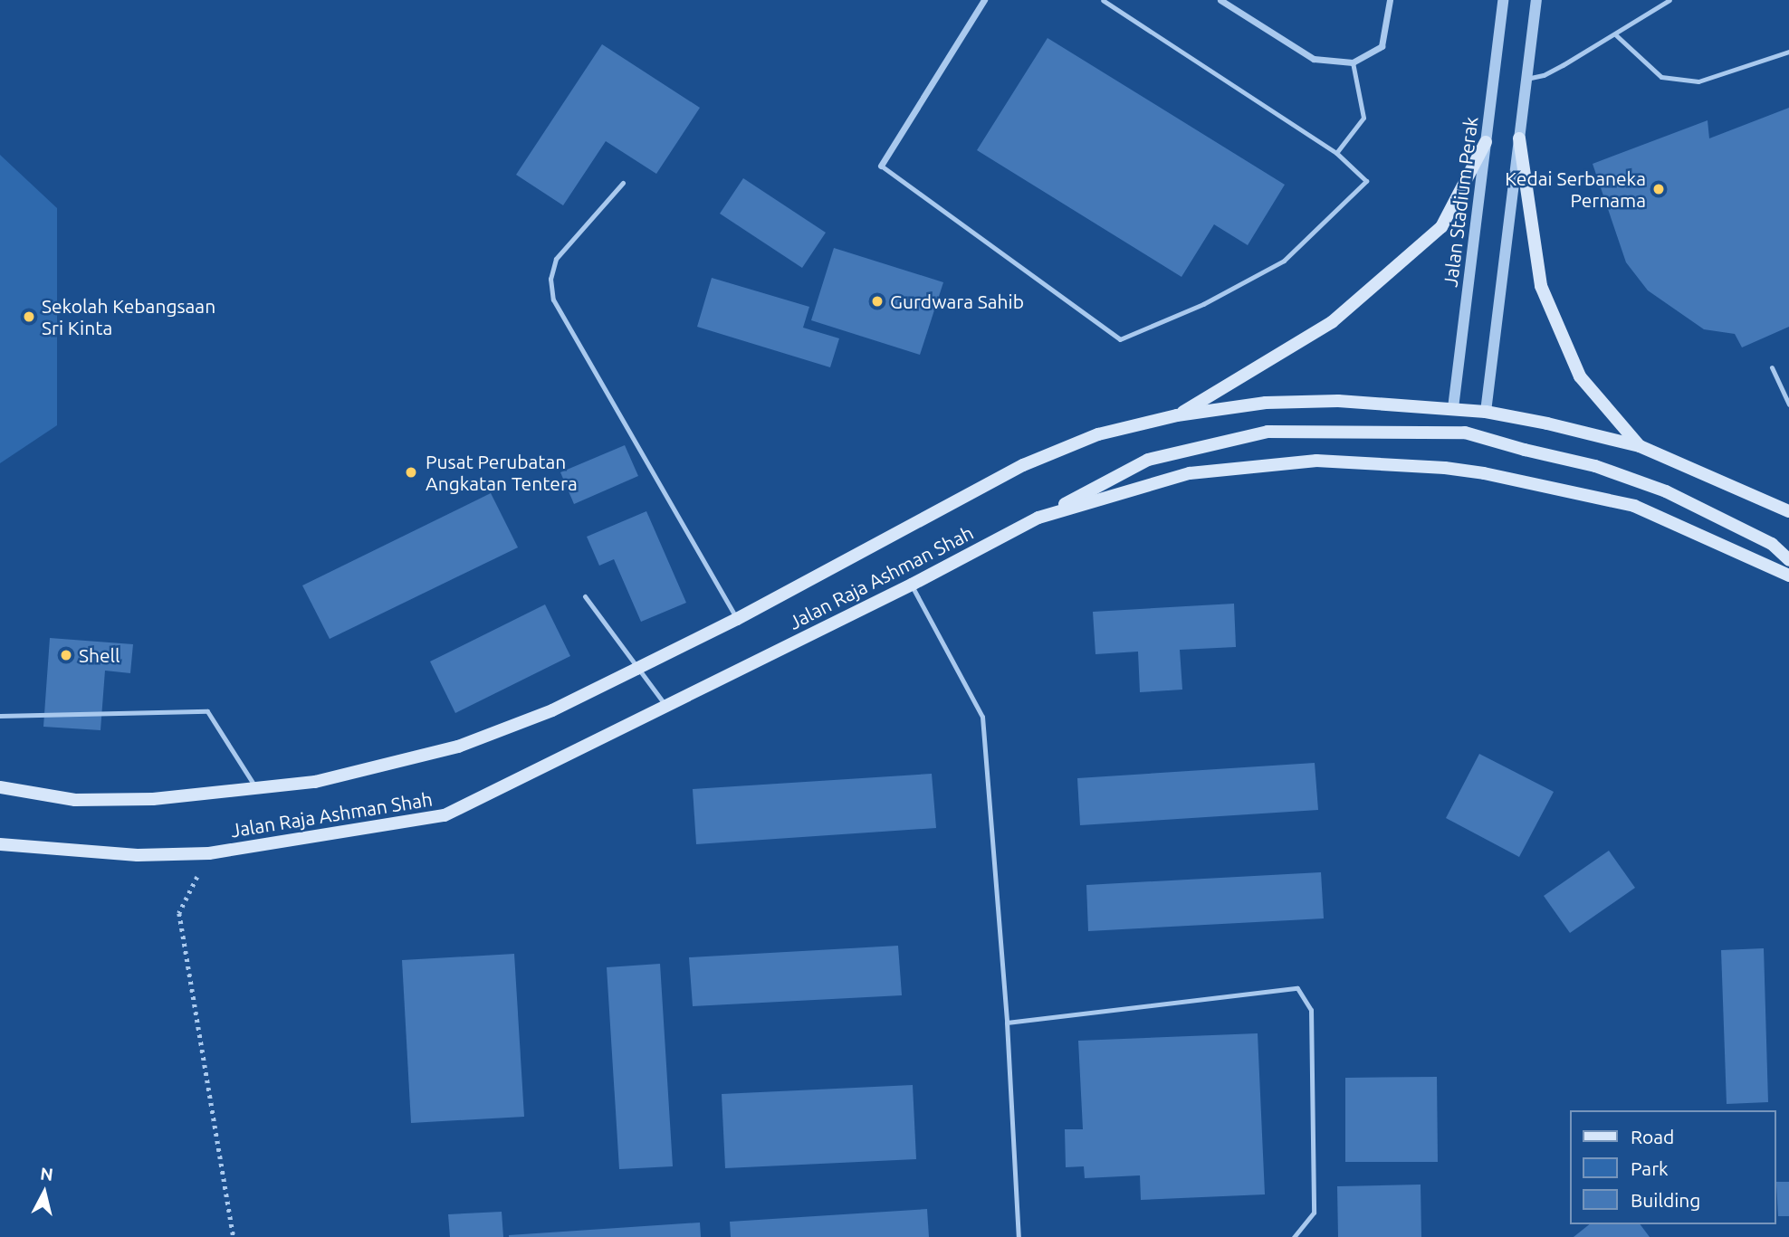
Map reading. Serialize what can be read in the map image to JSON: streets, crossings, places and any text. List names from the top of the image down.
{
  "streets": {
    "main road": ["Jalan Raja Ashman Shah"],
    "street": ["Jalan Stadium Perak"]
  },
  "crossings": [
    ["Jalan Stadium Perak", "Jalan Raja Ashman Shah"]
  ],
  "places": [
    "Kedai Serbaneka Pernama",
    "Gurdwara Sahib",
    "Sekolah Kebangsaan Sri Kinta",
    "Pusat Perubatan Angkatan Tentera",
    "Shell"
  ],
  "legend": ["Road", "Park", "Building"],
  "north": "top"
}
